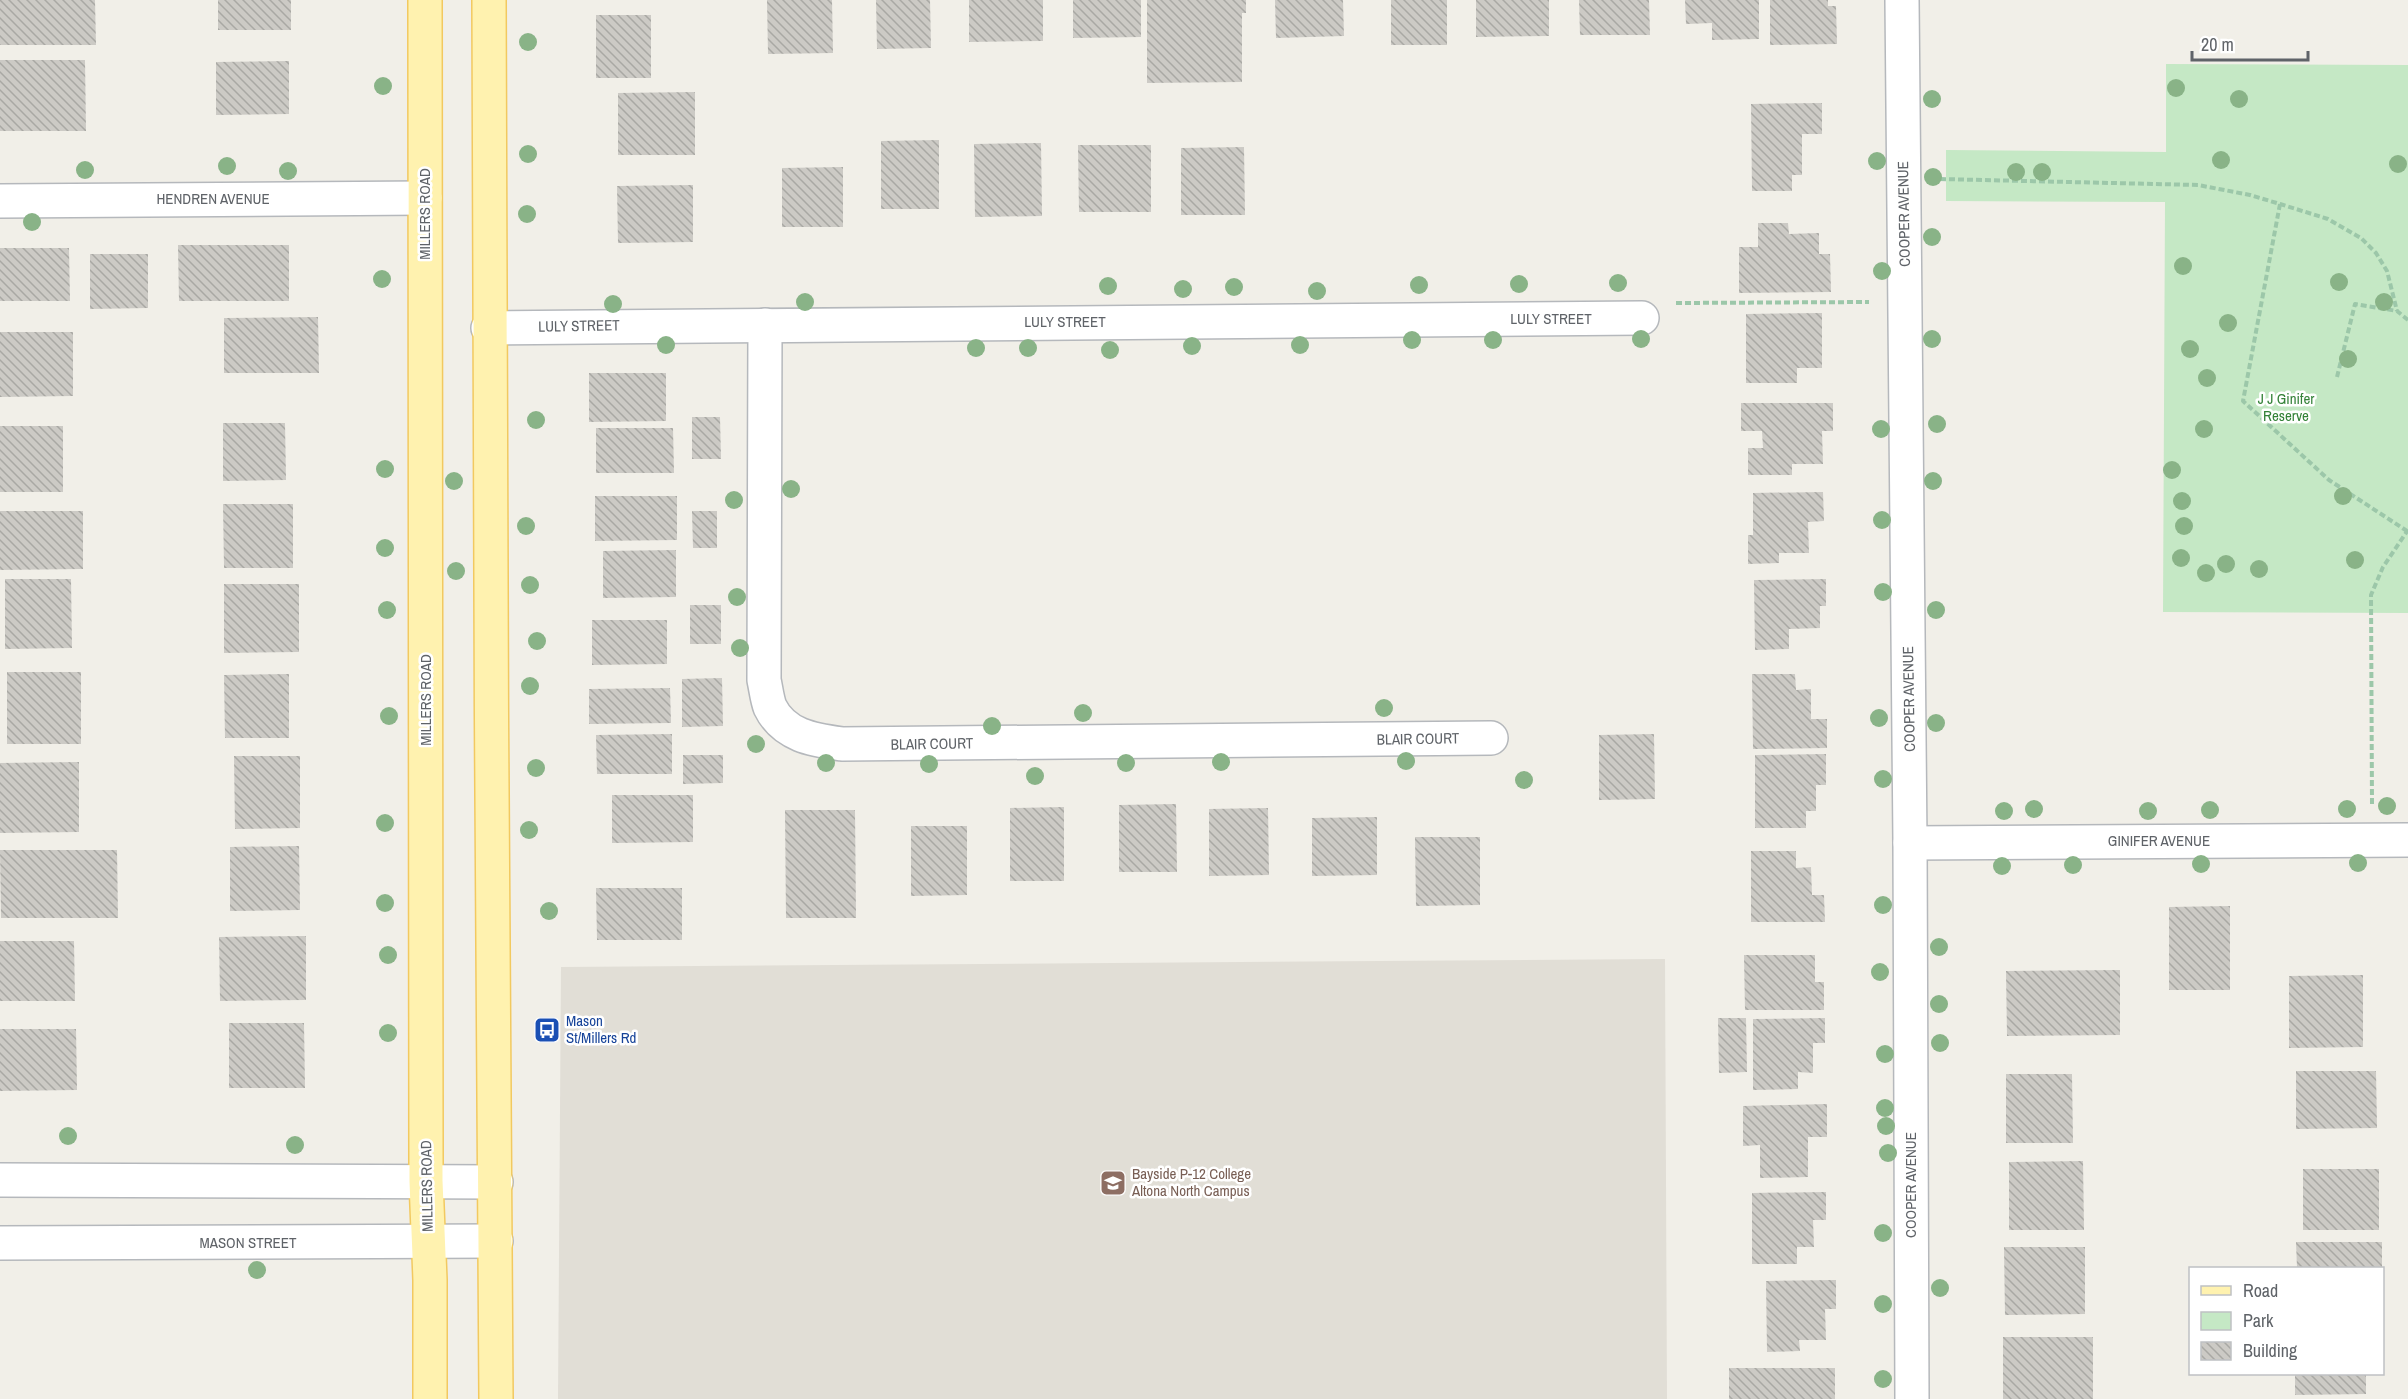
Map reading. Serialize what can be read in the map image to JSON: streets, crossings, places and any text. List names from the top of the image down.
{
  "streets": {
    "main road": ["MILLERS ROAD"],
    "street": [
      "HENDREN AVENUE",
      "COOPER AVENUE",
      "LULY STREET",
      "BLAIR COURT",
      "GINIFER AVENUE",
      "MASON STREET"
    ]
  },
  "crossings": [
    ["HENDREN AVENUE", "MILLERS ROAD"],
    ["MILLERS ROAD", "MASON STREET"],
    ["COOPER AVENUE", "GINIFER AVENUE"],
    ["LULY STREET", "BLAIR COURT"]
  ],
  "parks": ["J J Ginifer Reserve"],
  "places": {
    "bus stop": ["Mason St/Millers Rd"],
    "school or university": ["Bayside P-12 College Altona North Campus"]
  },
  "legend": ["Road", "Park", "Building"],
  "scale_bar": "20 m"
}
